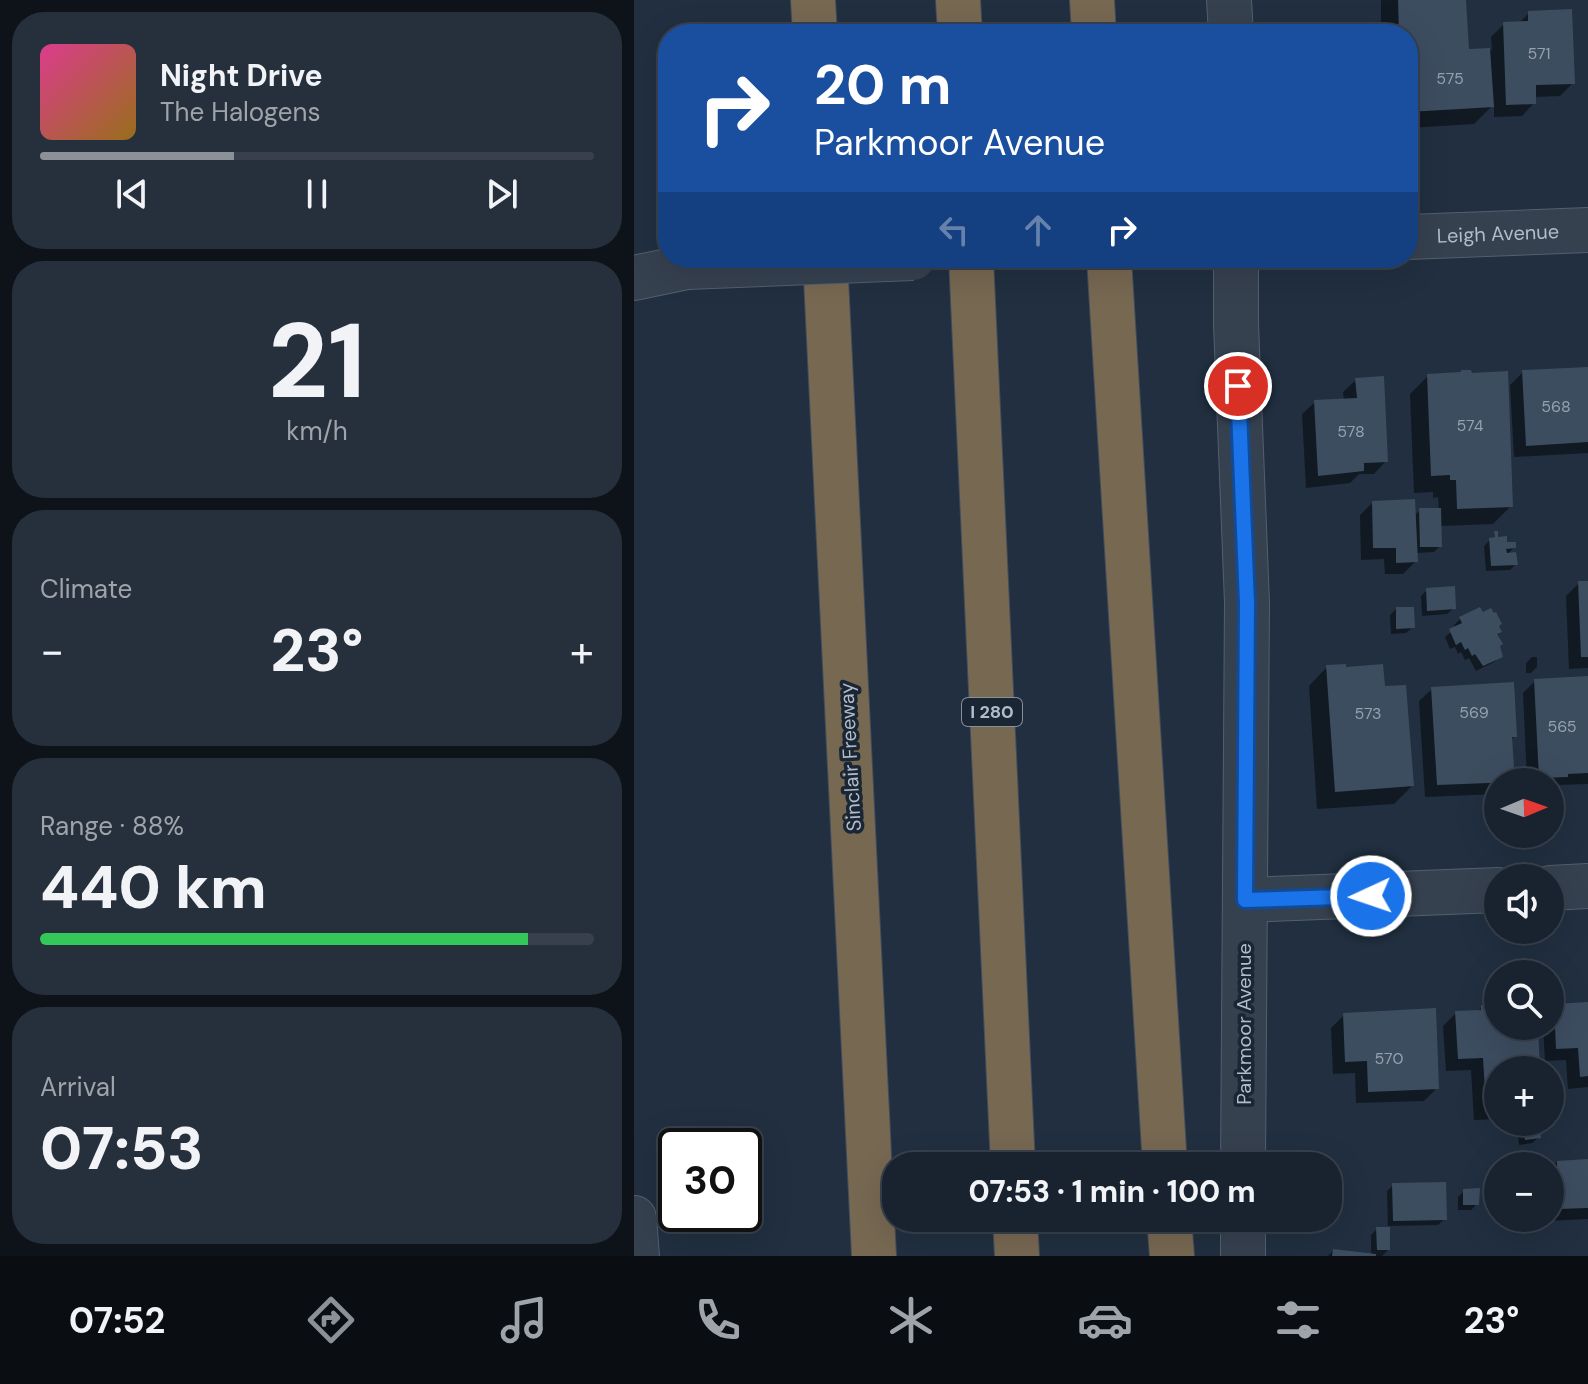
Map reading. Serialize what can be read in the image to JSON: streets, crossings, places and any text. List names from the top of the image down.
{
  "streets": {
    "highway": ["I 280", "Sinclair Freeway"],
    "street": ["Leigh Avenue", "Parkmoor Avenue"]
  },
  "house_numbers": [
    "571",
    "575",
    "568",
    "574",
    "578",
    "569",
    "573",
    "565",
    "570"
  ],
  "north": "right",
  "page": {
    "turn": ["20 m", "Parkmoor Avenue"],
    "song": ["Night Drive", "The Halogens"],
    "tile": [
      ["21", "km/h"],
      "Climate",
      ["Range · 88%", "440 km"],
      ["Arrival", "07:53"]
    ],
    "heat": ["−", "23°", "+"],
    "map_buttons": ["+", "−"],
    "limit": "30",
    "trip": "07:53 · 1 min · 100 m",
    "tabs": ["07:52", "23°"]
  }
}
